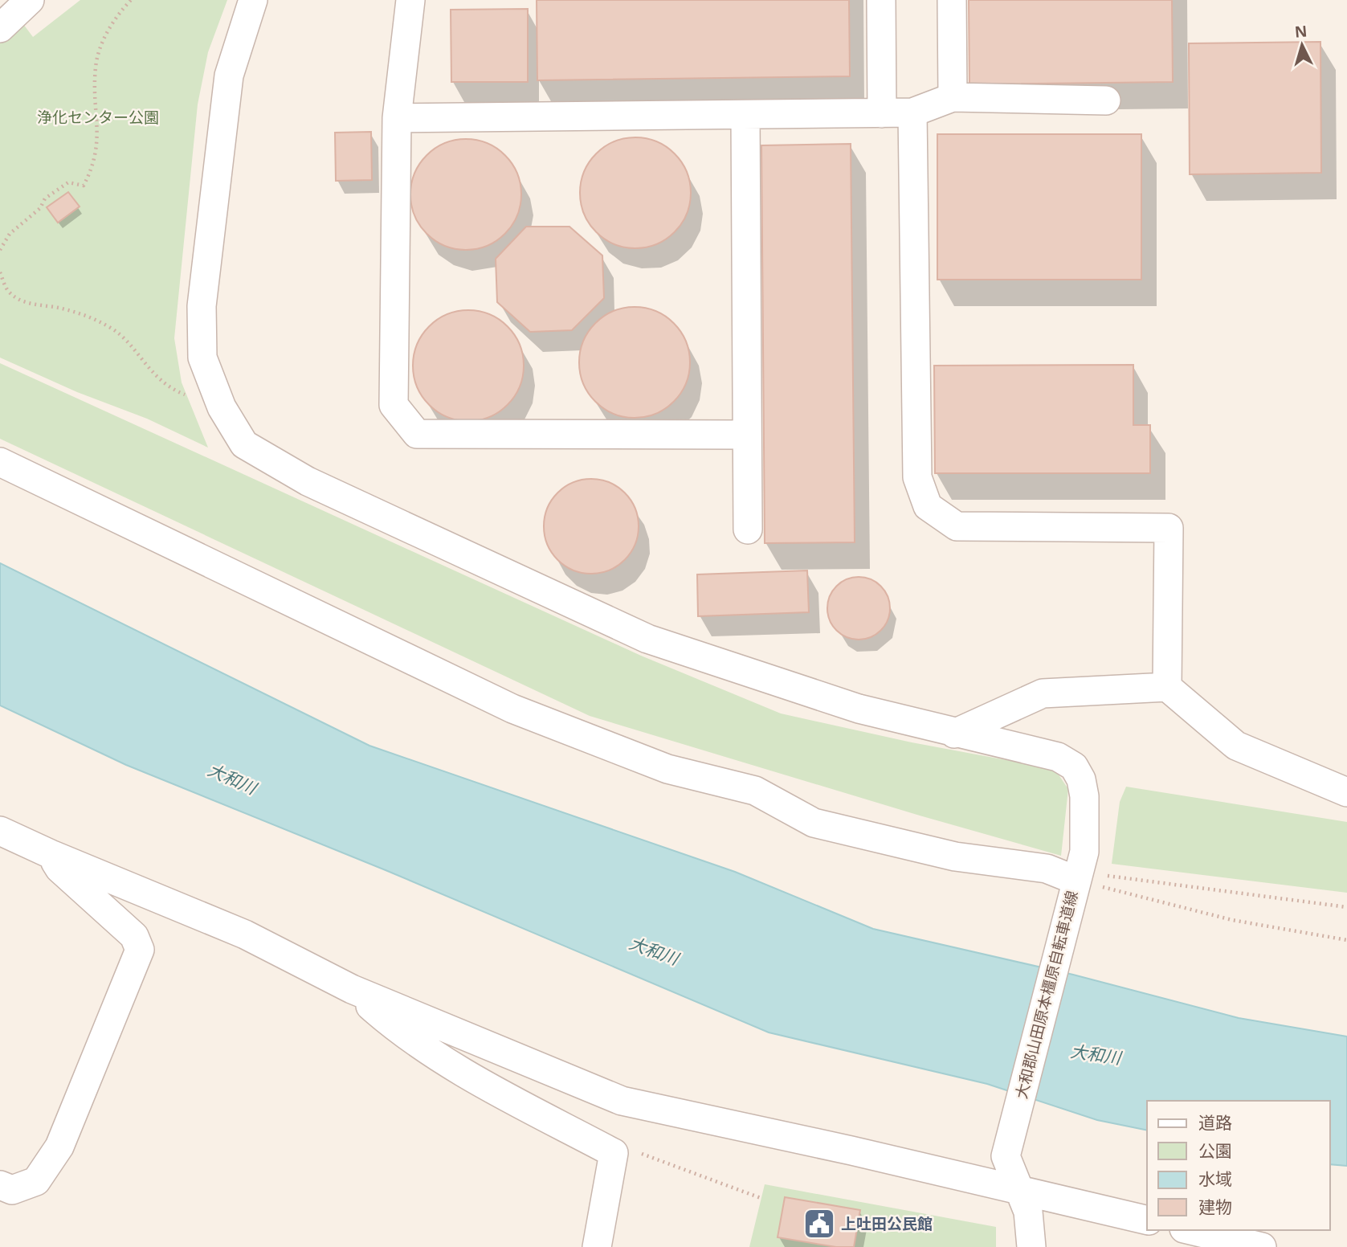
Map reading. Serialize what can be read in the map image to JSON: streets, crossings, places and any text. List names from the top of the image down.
{
  "streets": {
    "street": ["大和郡山田原本橿原自転車道線"]
  },
  "water": ["大和川"],
  "parks": ["浄化センター公園"],
  "places": {
    "public building": ["上吐田公民館"]
  },
  "legend": [
    "道路",
    "公園",
    "水域",
    "建物"
  ],
  "north": "top"
}
